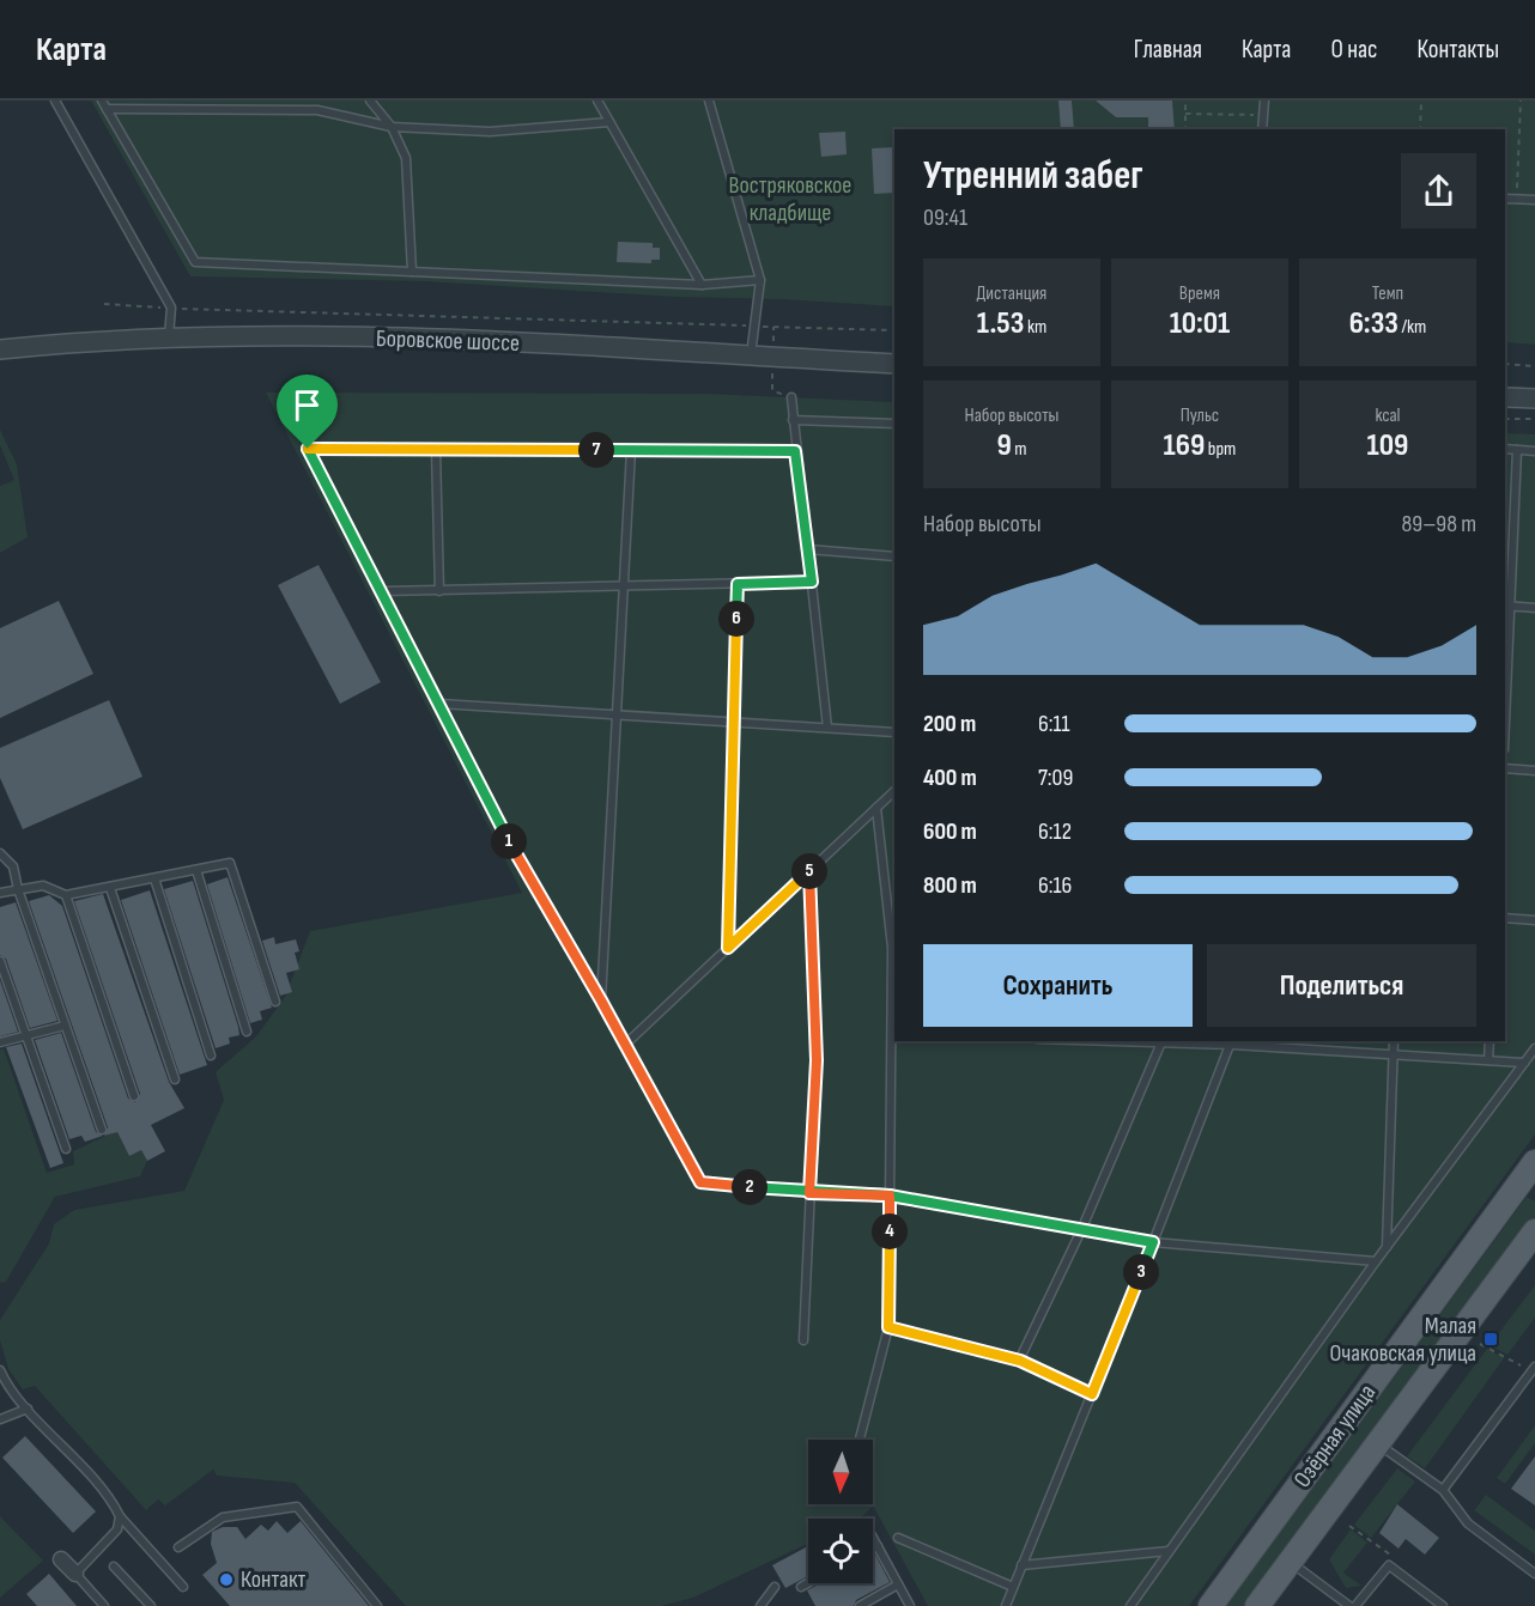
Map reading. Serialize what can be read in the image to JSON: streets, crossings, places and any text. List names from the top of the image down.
{
  "streets": {
    "main road": ["Озёрная улица"],
    "street": ["Боровское шоссе"]
  },
  "parks": ["Востряковское кладбище"],
  "places": {
    "transit": ["Малая Очаковская улица"],
    "other": ["Контакт"]
  },
  "north": "bottom",
  "page": {
    "header": "Карта",
    "nav": [
      "Главная",
      "Карта",
      "О нас",
      "Контакты"
    ],
    "heading": ["Утренний забег", "09:41"],
    "stats": [
      ["Дистанция", "1.53 km"],
      ["Время", "10:01"],
      ["Темп", "6:33 /km"],
      ["Набор высоты", "9 m"],
      ["Пульс", "169 bpm"],
      ["kcal", "109"]
    ],
    "pins": [
      "7",
      "6",
      "1",
      "5",
      "2",
      "4",
      "3"
    ],
    "chart": ["Набор высоты", "89–98 m"],
    "list": [
      {
        "name": "200 m",
        "note": "6:11"
      },
      {
        "name": "400 m",
        "note": "7:09"
      },
      {
        "name": "600 m",
        "note": "6:12"
      },
      {
        "name": "800 m",
        "note": "6:16"
      }
    ],
    "buttons": ["Сохранить", "Поделиться"]
  }
}
